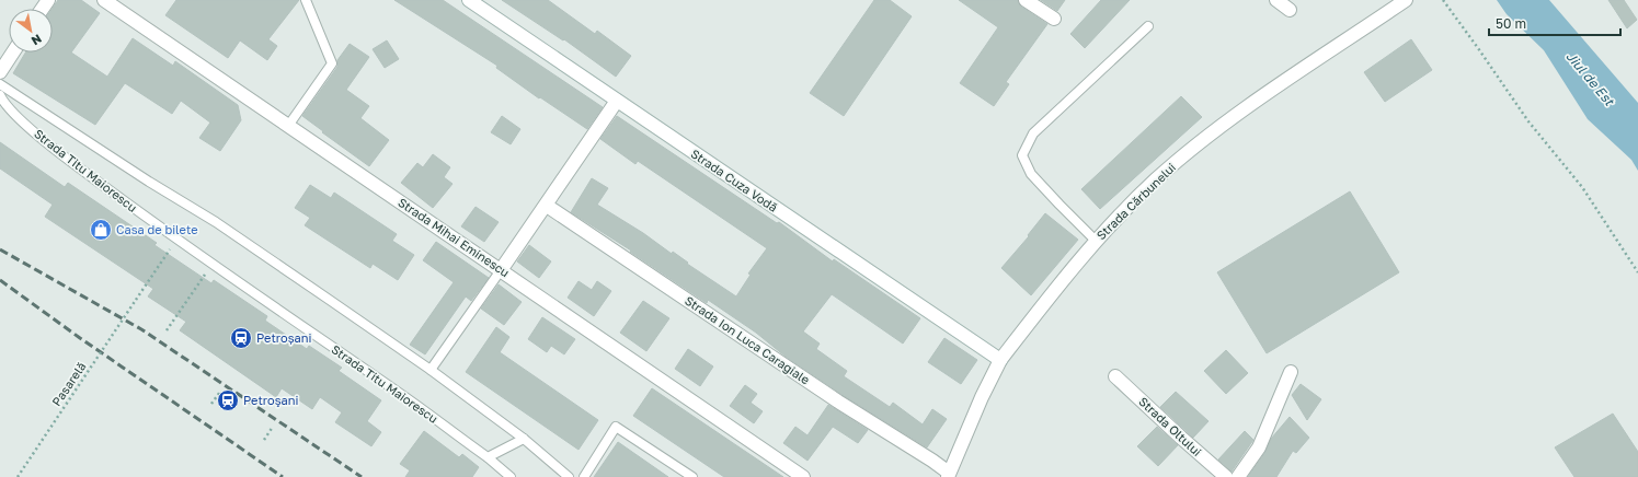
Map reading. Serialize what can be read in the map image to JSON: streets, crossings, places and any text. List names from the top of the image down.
{
  "streets": {
    "street": [
      "Strada Cuza Vodă",
      "Strada Cărbunelui",
      "Strada Mihai Eminescu",
      "Strada Ion Luca Caragiale",
      "Strada Oltului"
    ],
    "lane": ["Strada Titu Maiorescu"],
    "path": ["Pasarelă"]
  },
  "crossings": [
    ["Strada Titu Maiorescu", "Pasarelă"],
    ["Strada Cuza Vodă", "Strada Cărbunelui"],
    ["Strada Cărbunelui", "Strada Ion Luca Caragiale"]
  ],
  "water": ["Jiul de Est"],
  "places": {
    "shop": ["Casa de bilete"],
    "station": ["Petroșani", "Petroşani"]
  },
  "scale_bar": "50 m",
  "north": "bottom right"
}
